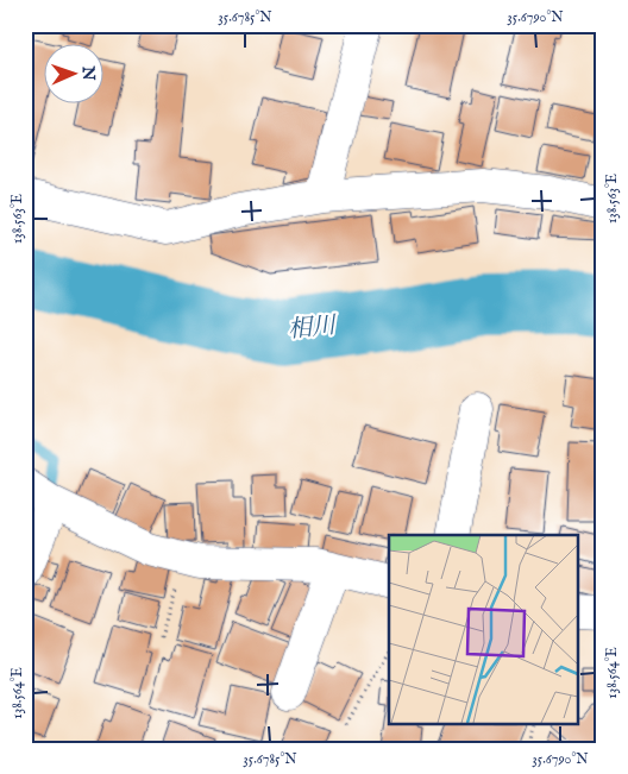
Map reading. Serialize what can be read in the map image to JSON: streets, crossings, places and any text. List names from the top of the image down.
{
  "water": ["相川"],
  "north": "right",
  "coordinates": [
    "35.6785°N",
    "35.6790°N",
    "138.563°E",
    "138.564°E"
  ]
}
